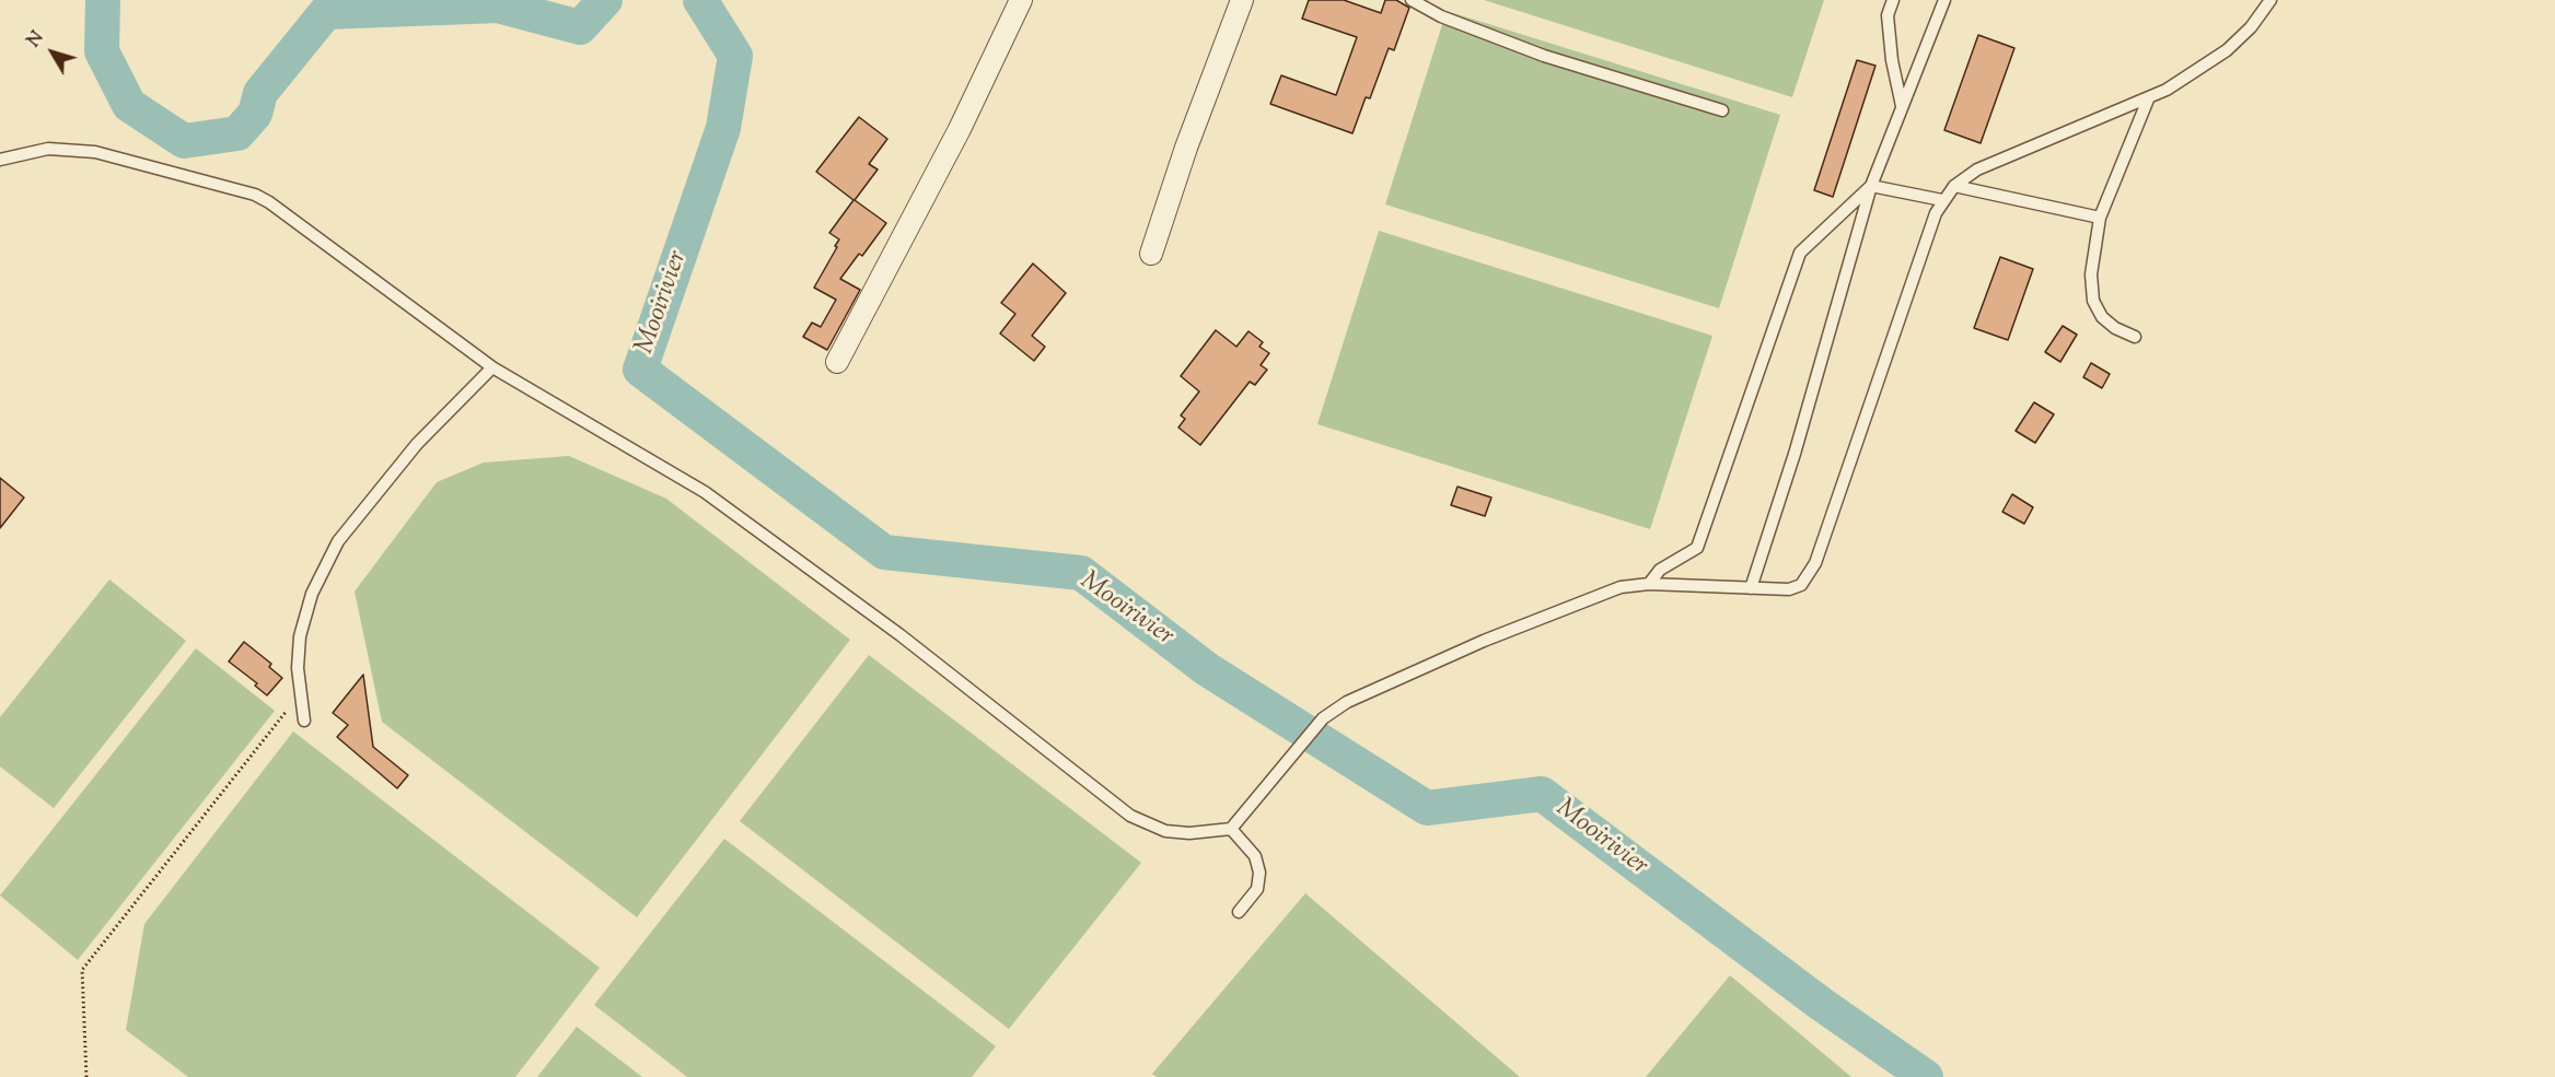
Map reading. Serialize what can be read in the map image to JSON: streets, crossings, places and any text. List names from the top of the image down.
{
  "water": ["Mooirivier"],
  "north": "top left"
}
